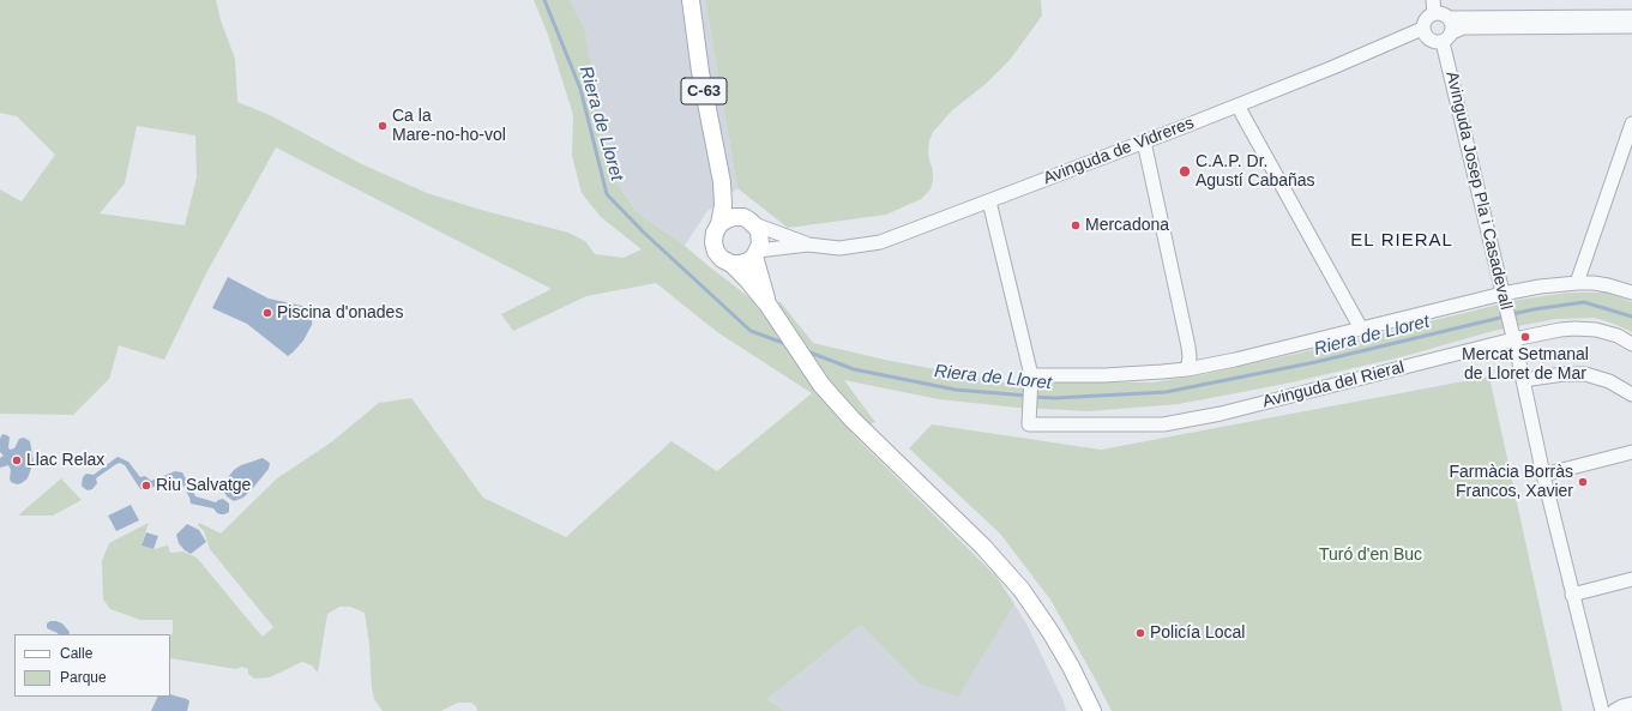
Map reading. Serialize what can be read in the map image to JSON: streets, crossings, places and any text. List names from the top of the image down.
{
  "streets": {
    "main road": ["C-63"],
    "street": ["Avinguda de Vidreres", "Avinguda Josep Pla i Casadevall", "Avinguda del Rieral"]
  },
  "crossings": [
    ["C-63", "Avinguda de Vidreres"],
    ["Avinguda de Vidreres", "Avinguda Josep Pla i Casadevall"],
    ["Avinguda Josep Pla i Casadevall", "Avinguda del Rieral"]
  ],
  "districts": ["EL RIERAL"],
  "water": ["Riera de Lloret"],
  "parks": ["Turó d'en Buc"],
  "places": [
    "Ca la Mare-no-ho-vol",
    "C.A.P. Dr. Agustí Cabañas",
    "Mercadona",
    "Piscina d'onades",
    "Mercat Setmanal de Lloret de Mar",
    "Llac Relax",
    "Farmàcia Borràs Francos, Xavier",
    "Riu Salvatge",
    "Policía Local"
  ],
  "legend": ["Calle", "Parque"]
}
